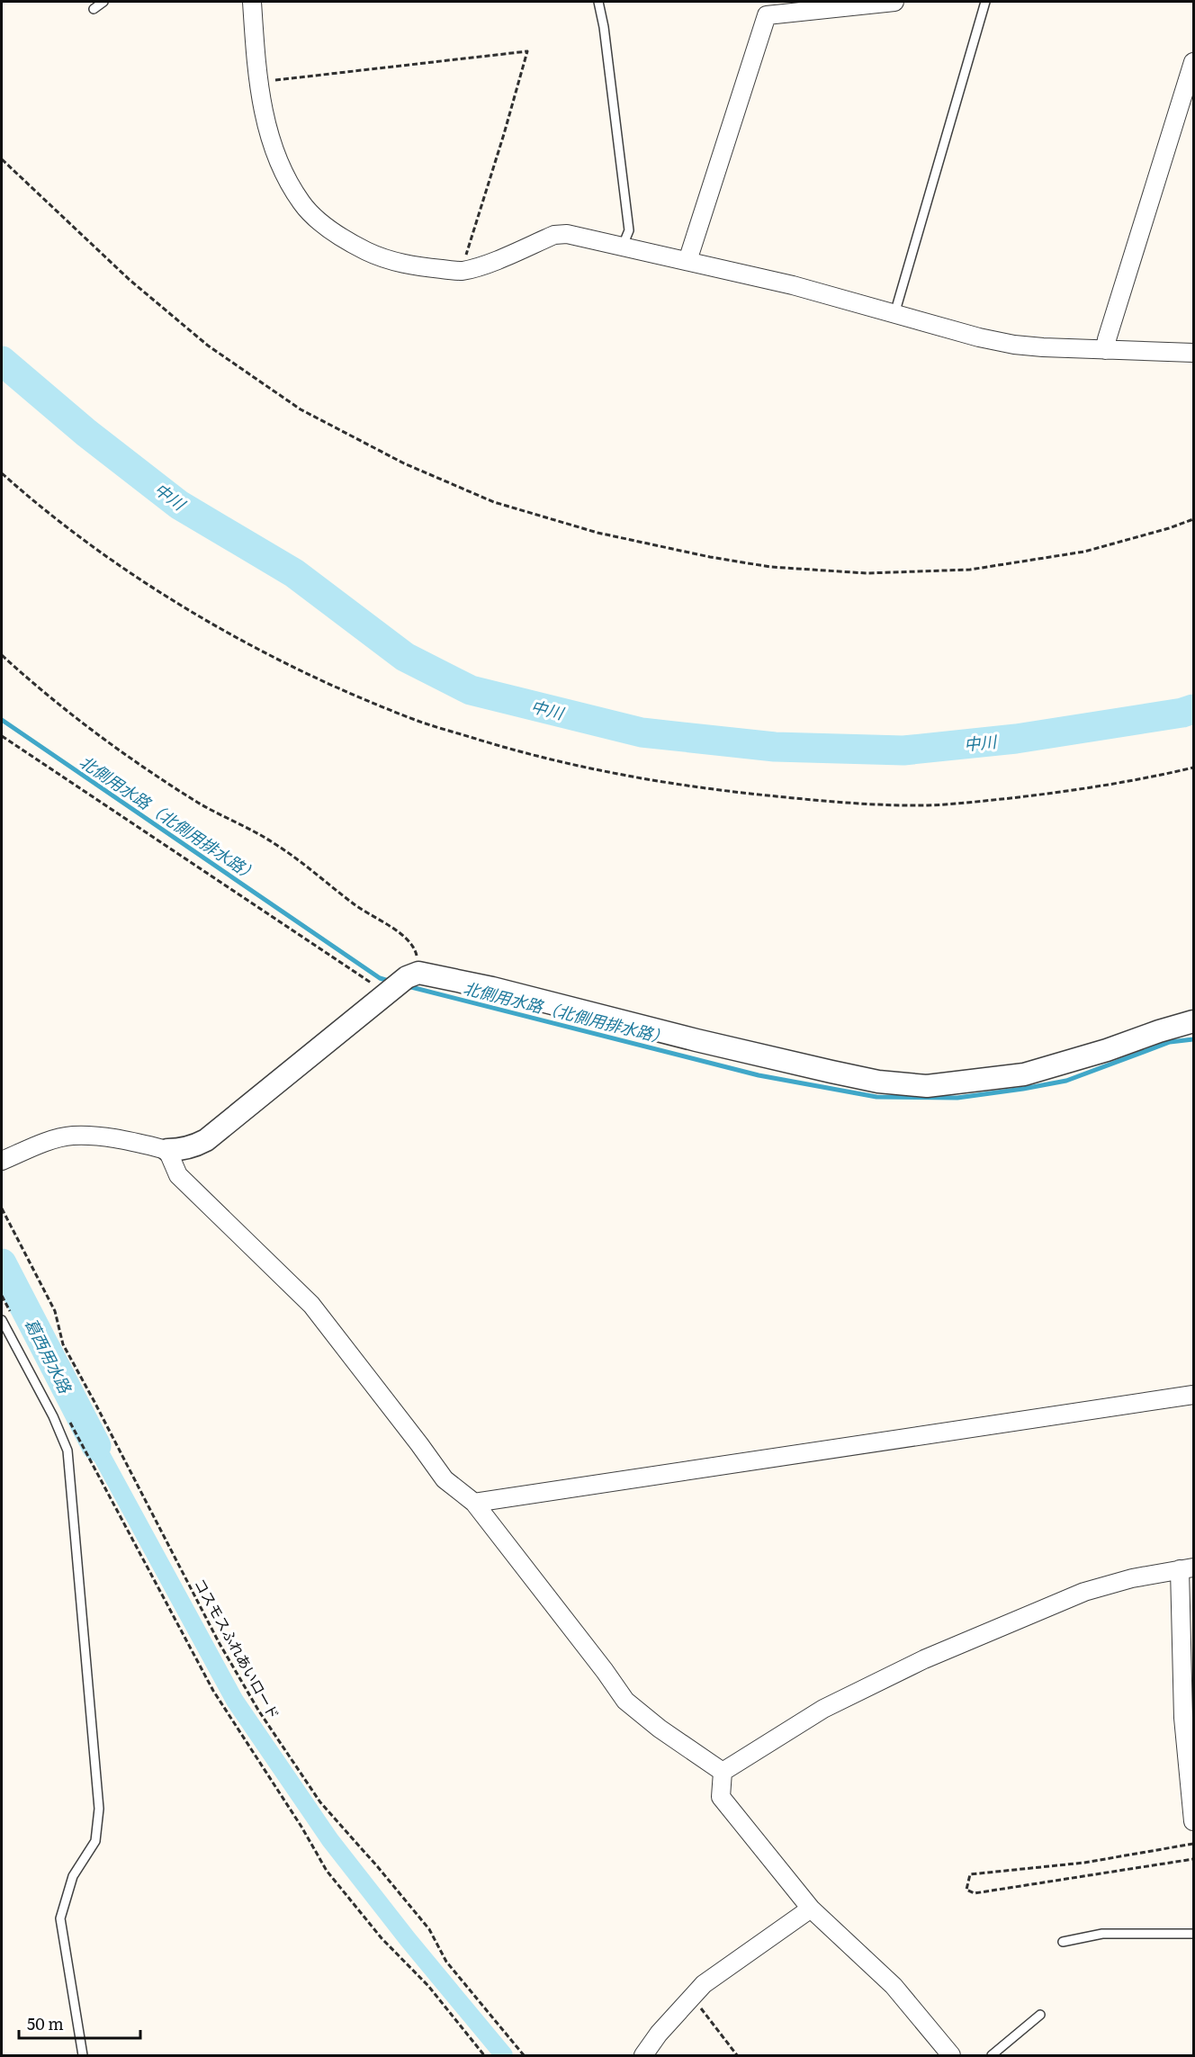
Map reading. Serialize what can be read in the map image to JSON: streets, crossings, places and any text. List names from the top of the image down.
{
  "streets": {
    "path": ["コスモスふれあいロード"]
  },
  "water": ["中川", "北側用水路（北側用排水路）", "葛西用水路"],
  "scale_bar": "50 m"
}
